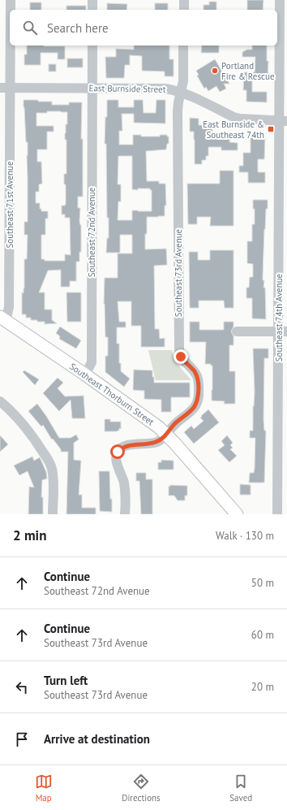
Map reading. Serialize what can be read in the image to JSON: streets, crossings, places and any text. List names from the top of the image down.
{
  "streets": {
    "main road": ["Southeast Thorburn Street"],
    "street": [
      "East Burnside Street",
      "Southeast 71st Avenue",
      "Southeast 72nd Avenue",
      "Southeast 73rd Avenue",
      "Southeast 74th Avenue"
    ]
  },
  "crossings": [
    ["East Burnside Street", "Southeast 71st Avenue"],
    ["East Burnside Street", "Southeast 72nd Avenue"],
    ["East Burnside Street", "Southeast 73rd Avenue"],
    ["East Burnside Street", "Southeast 74th Avenue"],
    ["Southeast 71st Avenue", "Southeast Thorburn Street"],
    ["Southeast 72nd Avenue", "Southeast Thorburn Street"],
    ["Southeast 73rd Avenue", "Southeast Thorburn Street"]
  ],
  "places": {
    "other": ["Portland Fire & Rescue"],
    "transit": ["East Burnside & Southeast 74th"]
  },
  "page": {
    "search": "Search here",
    "heading": ["2 min", "Walk · 130 m"],
    "list": [
      ["Continue", "Southeast 72nd Avenue", "50 m"],
      ["Continue", "Southeast 73rd Avenue", "60 m"],
      ["Turn left", "Southeast 73rd Avenue", "20 m"],
      "Arrive at destination"
    ],
    "nav": ["Map", "Directions", "Saved"]
  }
}
